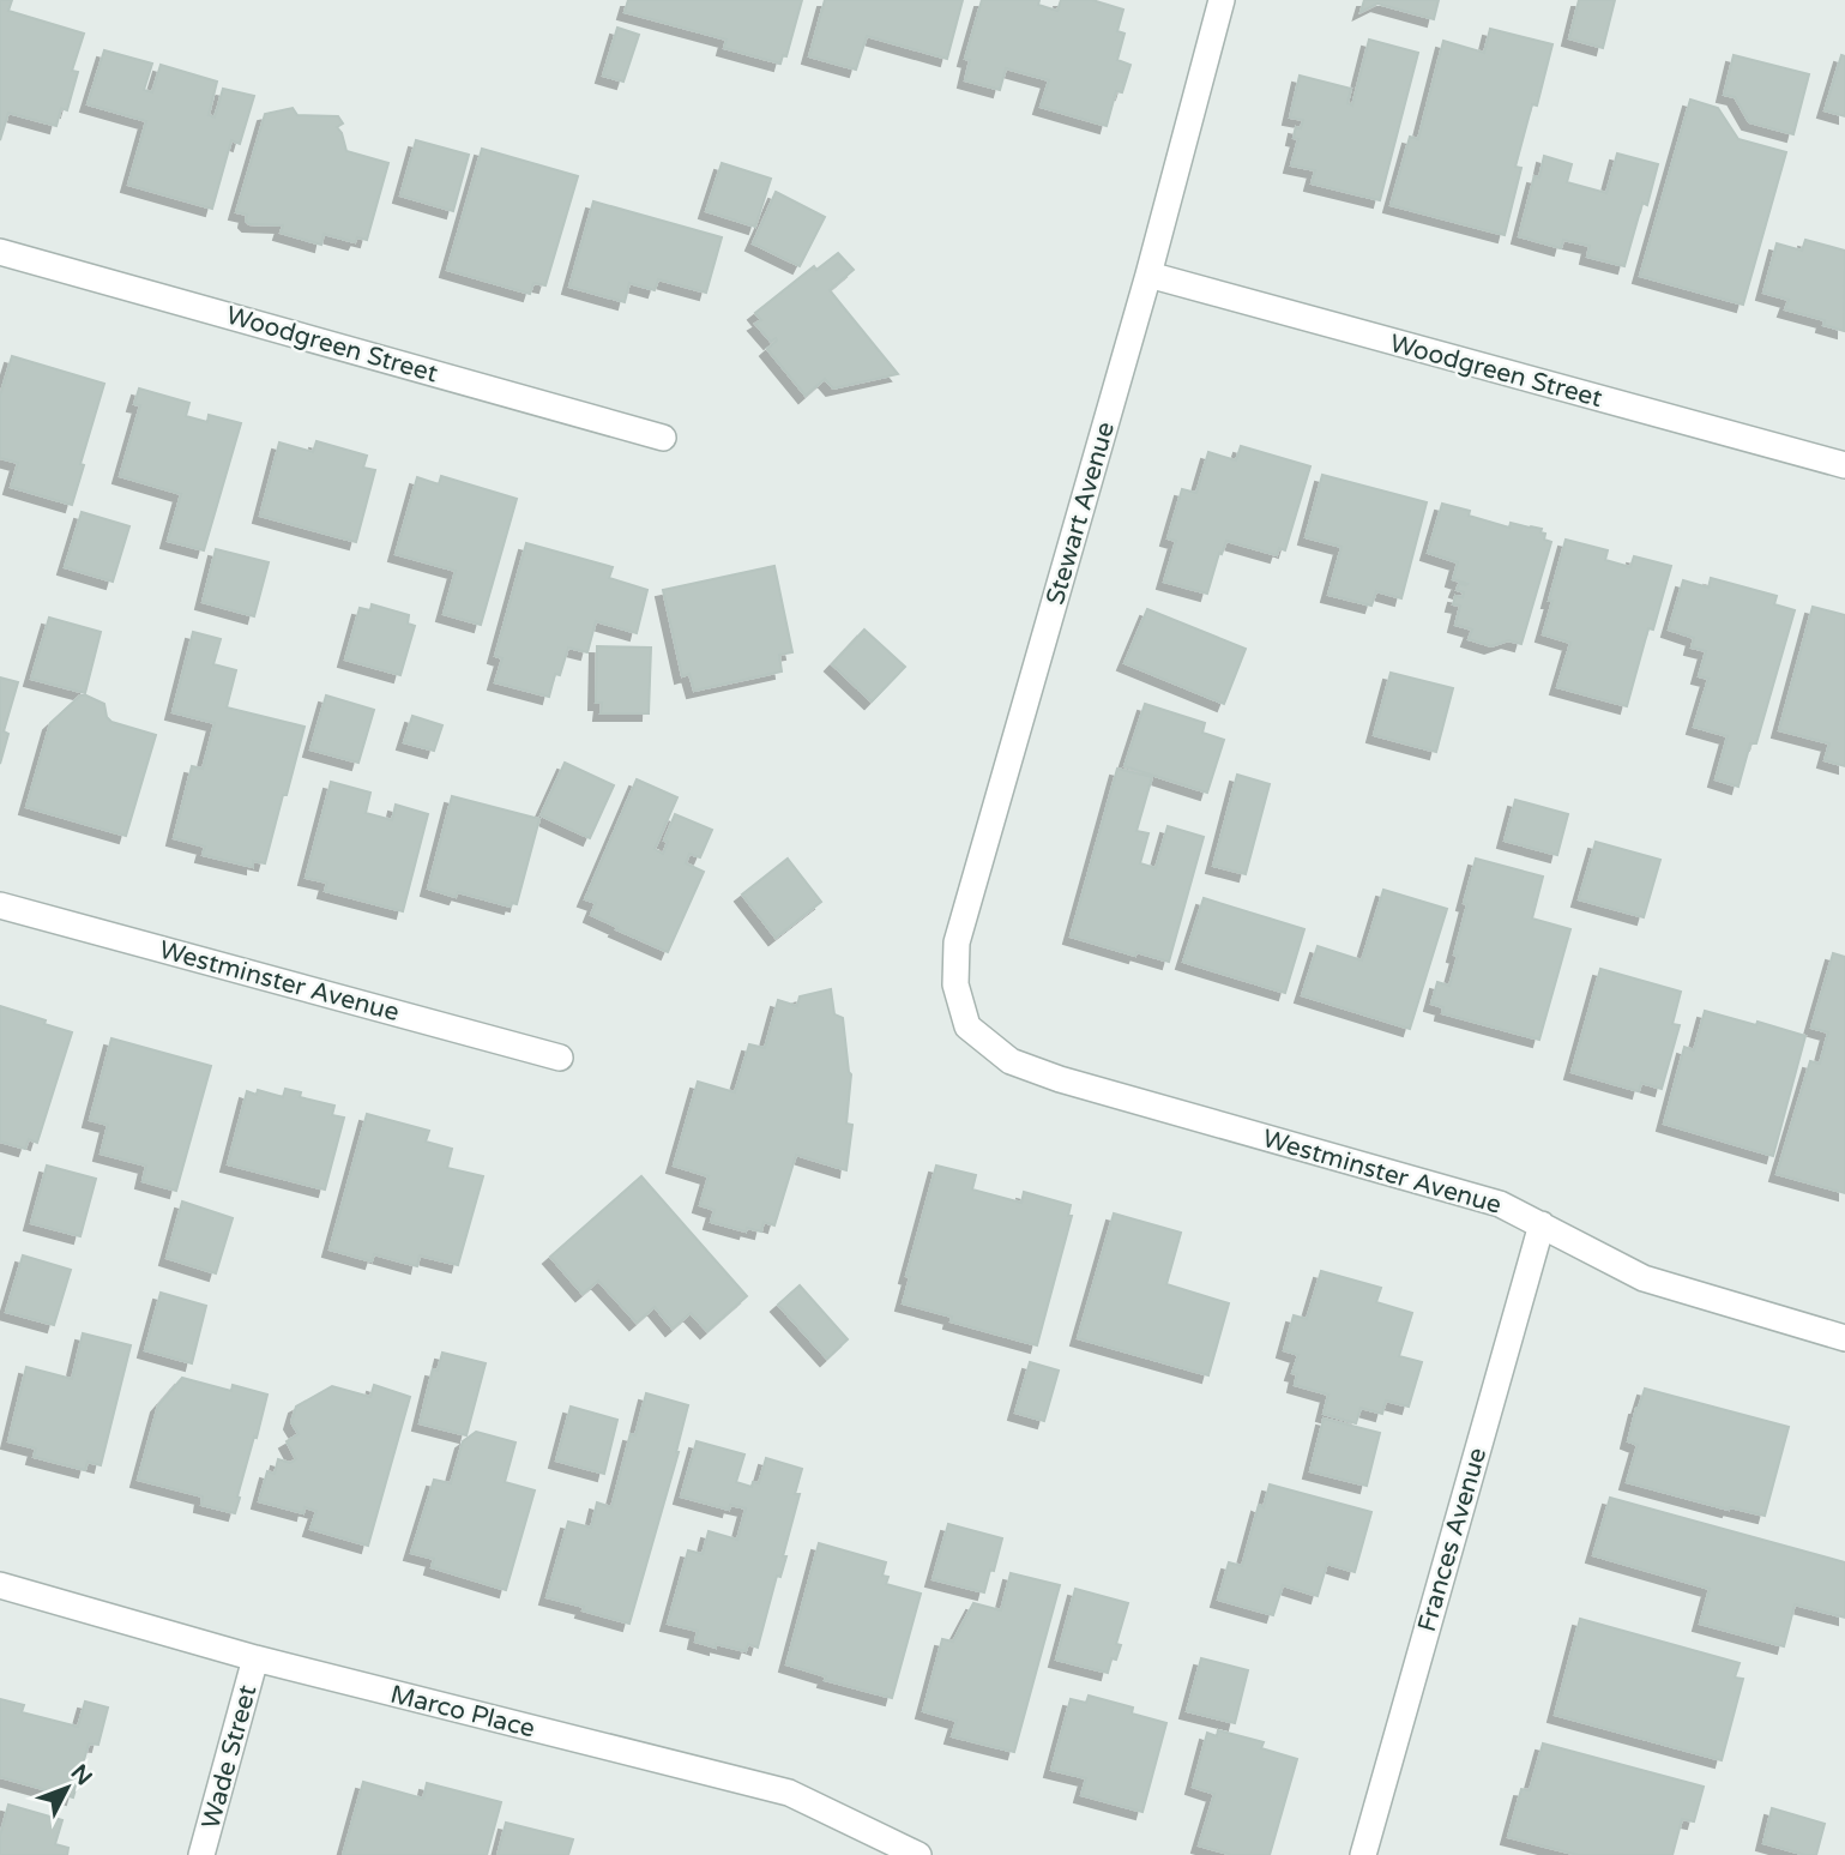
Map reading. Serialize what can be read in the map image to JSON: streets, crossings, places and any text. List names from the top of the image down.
{
  "streets": {
    "street": [
      "Woodgreen Street",
      "Stewart Avenue",
      "Westminster Avenue",
      "Frances Avenue",
      "Marco Place",
      "Wade Street"
    ]
  },
  "crossings": [
    ["Woodgreen Street", "Stewart Avenue"],
    ["Stewart Avenue", "Westminster Avenue"],
    ["Westminster Avenue", "Frances Avenue"],
    ["Marco Place", "Wade Street"]
  ],
  "north": "top right"
}
